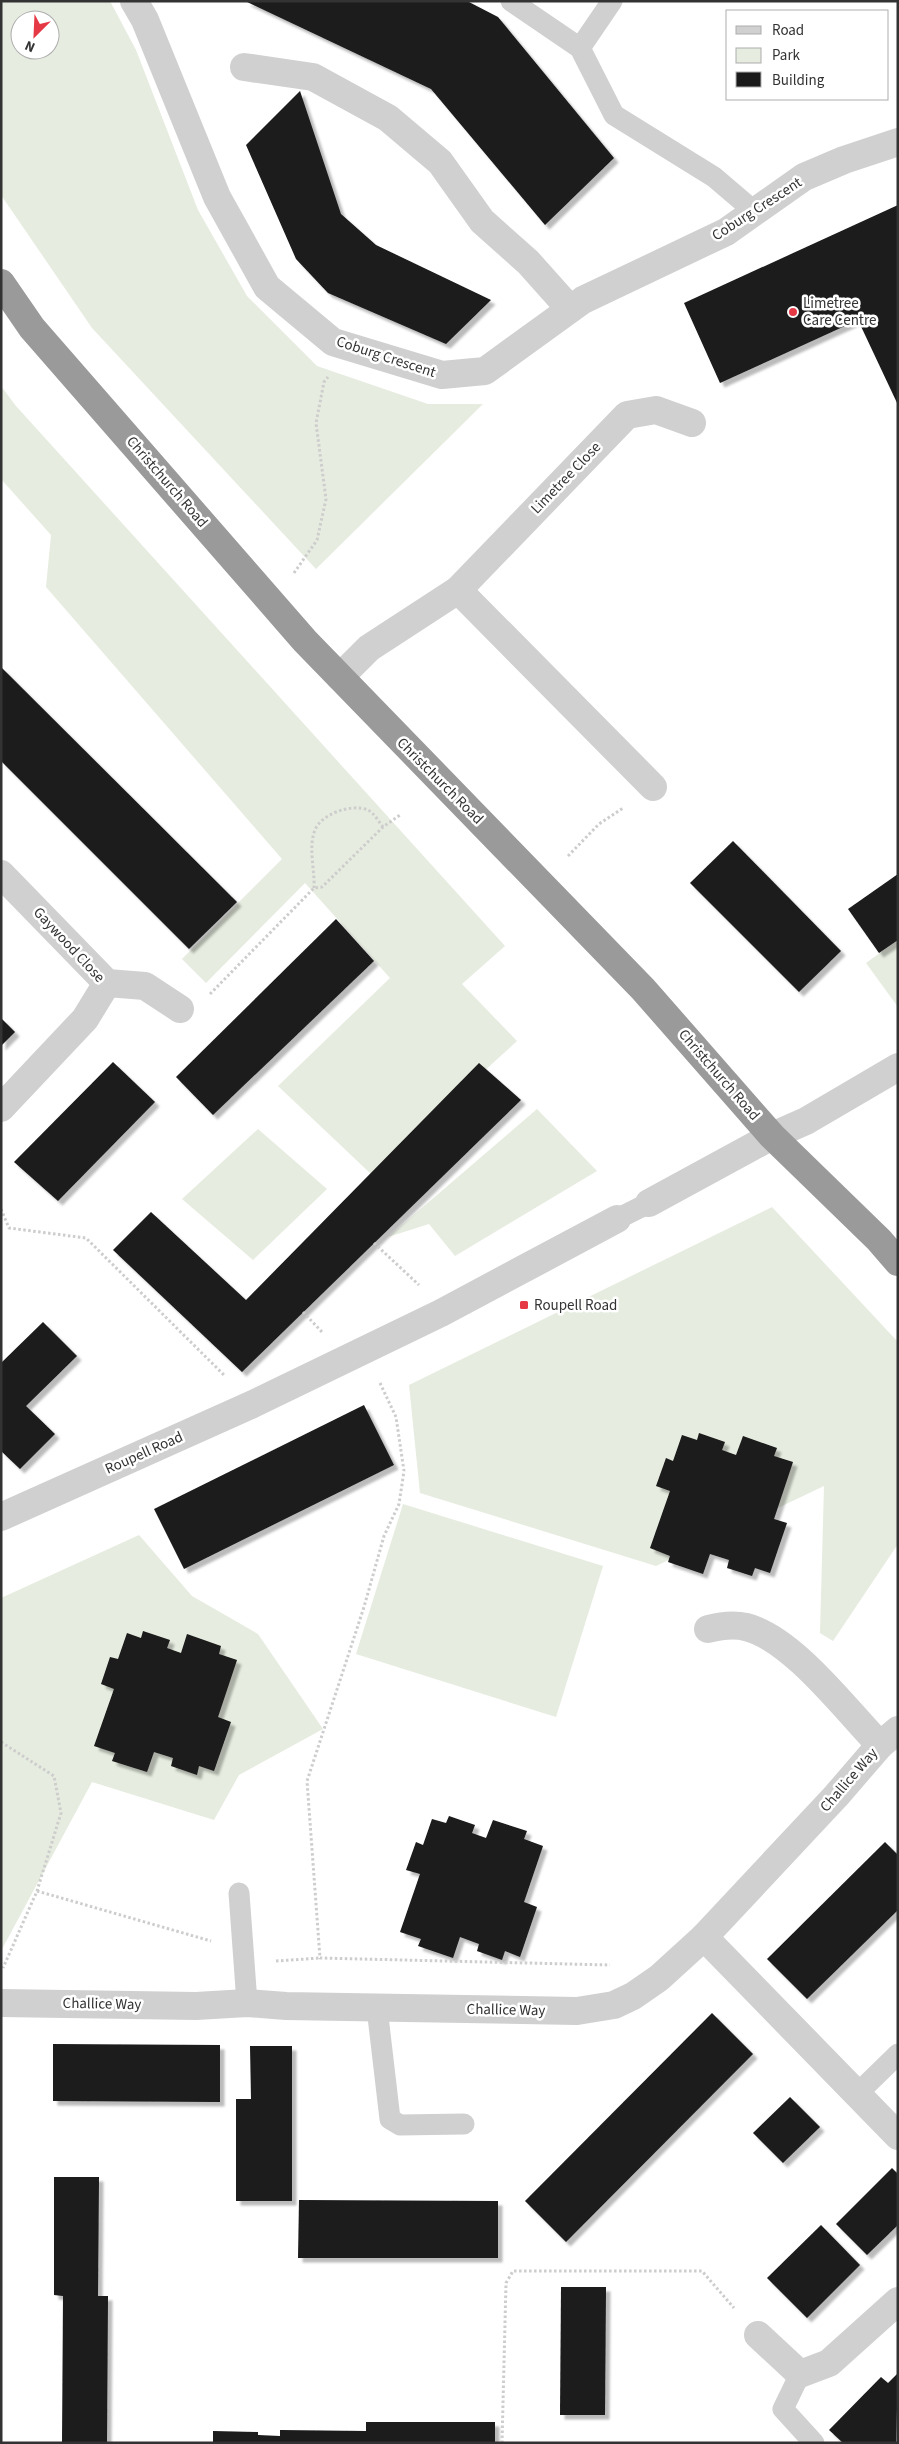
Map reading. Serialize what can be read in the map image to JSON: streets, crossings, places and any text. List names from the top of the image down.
{
  "streets": {
    "highway": ["Christchurch Road"],
    "street": [
      "Coburg Crescent",
      "Limetree Close",
      "Gaywood Close",
      "Roupell Road",
      "Challice Way"
    ]
  },
  "crossings": [
    ["Limetree Close", "Christchurch Road"],
    ["Christchurch Road", "Roupell Road"]
  ],
  "places": {
    "other": ["Limetree Care Centre"],
    "transit": ["Roupell Road"]
  },
  "legend": ["Road", "Park", "Building"],
  "north": "bottom left"
}
